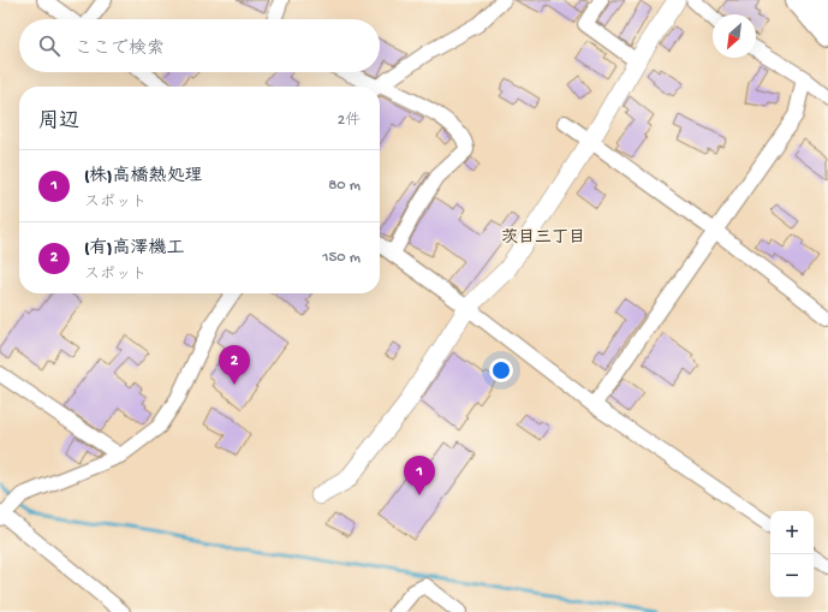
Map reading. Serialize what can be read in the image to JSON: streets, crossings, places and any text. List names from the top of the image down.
{
  "districts": ["茨目三丁目"],
  "north": "bottom left",
  "page": {
    "search": "ここで検索",
    "heading": ["周辺", "2件"],
    "list": [
      {
        "mark": "1",
        "name": "(株)高橋熱処理",
        "note": "スポット",
        "value": "80 m"
      },
      {
        "mark": "2",
        "name": "(有)高澤機工",
        "note": "スポット",
        "value": "150 m"
      }
    ],
    "pins": ["2", "1"],
    "map_buttons": ["+", "−"]
  }
}
